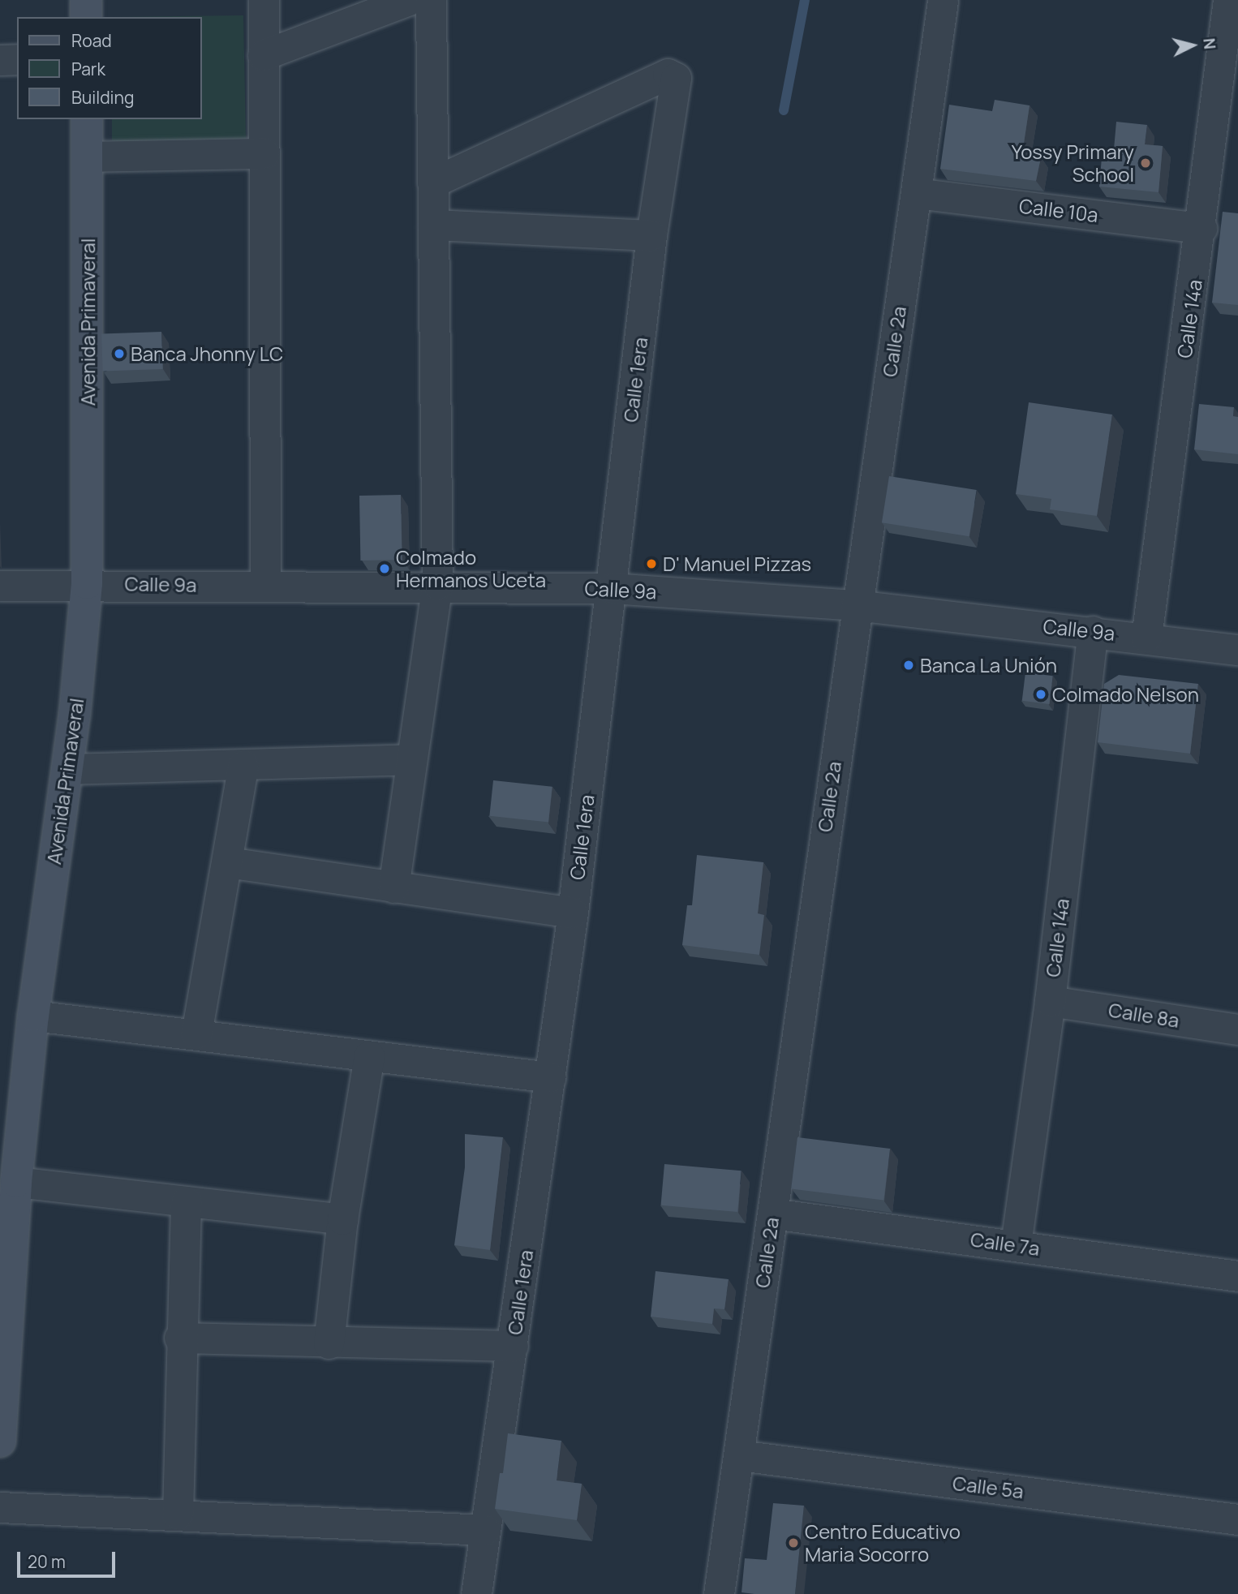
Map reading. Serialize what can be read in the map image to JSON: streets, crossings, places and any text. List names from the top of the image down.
{
  "streets": {
    "street": [
      "Calle 10a",
      "Calle 14a",
      "Avenida Primaveral",
      "Calle 2a",
      "Calle 1era",
      "Calle 9a",
      "Calle 8a",
      "Calle 7a",
      "Calle 5a"
    ]
  },
  "crossings": [
    ["Calle 10a", "Calle 14a"],
    ["Calle 10a", "Calle 2a"],
    ["Calle 14a", "Calle 9a"],
    ["Calle 14a", "Calle 8a"],
    ["Calle 14a", "Calle 7a"],
    ["Avenida Primaveral", "Calle 9a"],
    ["Calle 2a", "Calle 9a"],
    ["Calle 2a", "Calle 7a"],
    ["Calle 2a", "Calle 5a"],
    ["Calle 1era", "Calle 9a"]
  ],
  "places": [
    "Yossy Primary School",
    "Banca Jhonny LC",
    "D' Manuel Pizzas",
    "Colmado Hermanos Uceta",
    "Banca La Unión",
    "Colmado Nelson",
    "Centro Educativo Maria Socorro"
  ],
  "legend": ["Road", "Park", "Building"],
  "scale_bar": "20 m",
  "north": "right"
}
